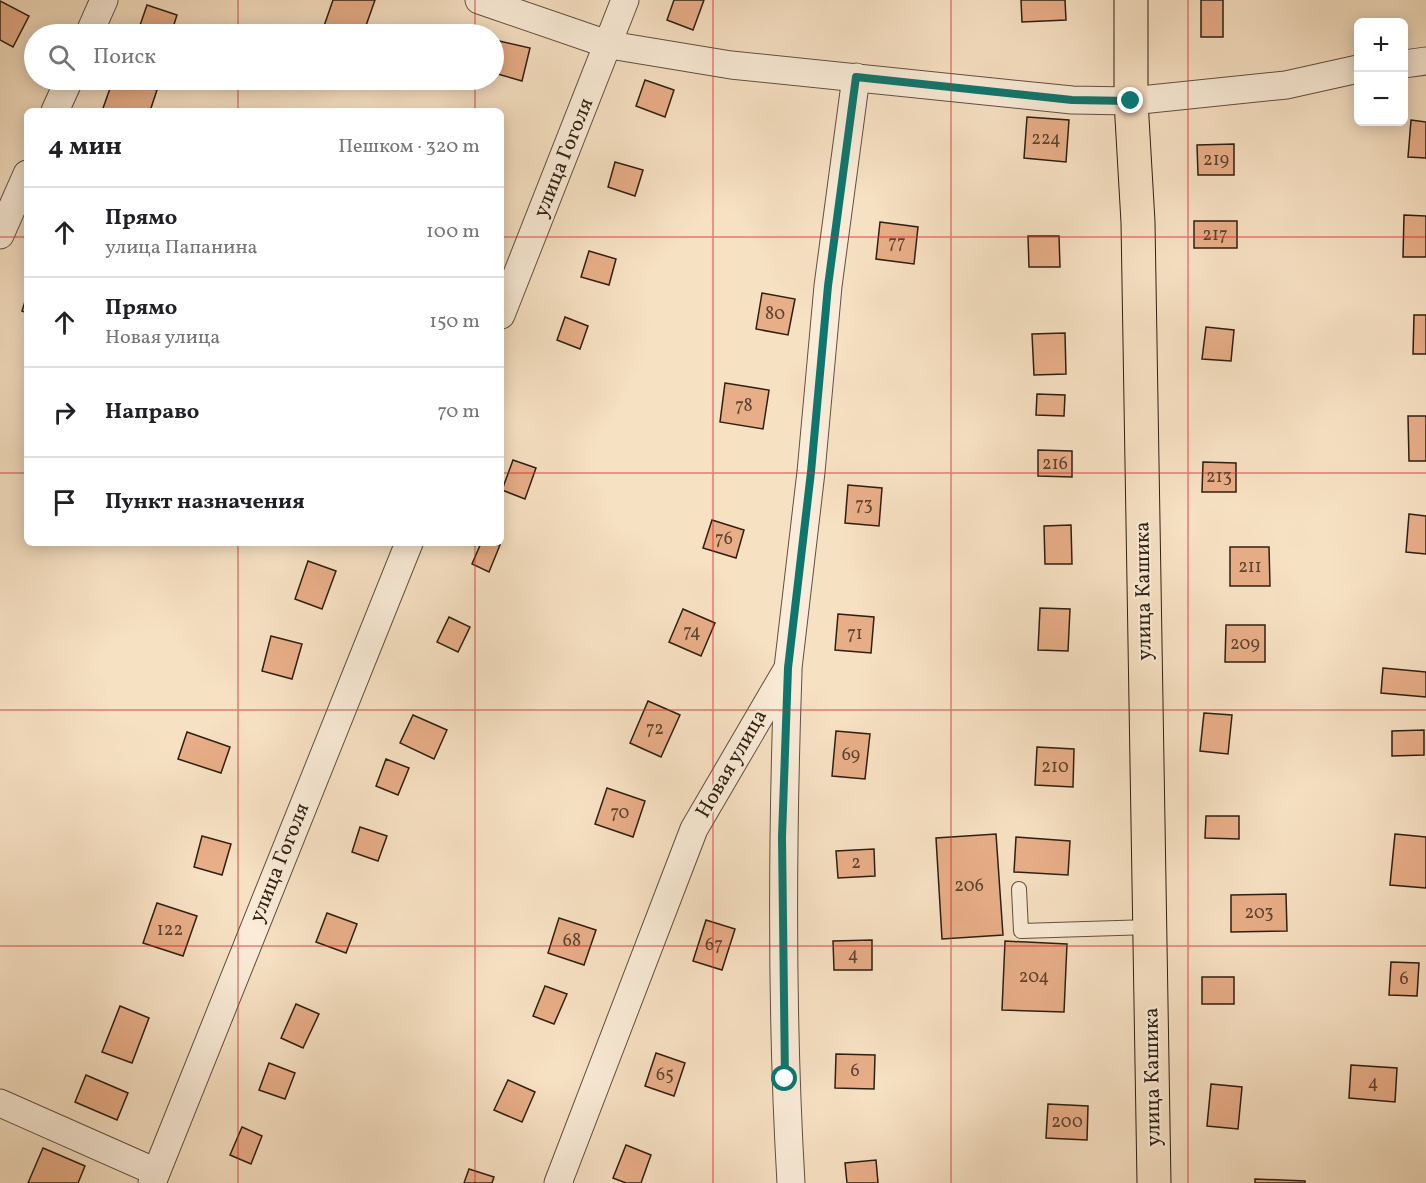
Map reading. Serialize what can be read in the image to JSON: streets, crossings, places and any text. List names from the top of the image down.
{
  "streets": {
    "highway": ["улица Кашика"],
    "street": ["улица Гоголя", "Новая улица"]
  },
  "house_numbers": [
    "224",
    "219",
    "217",
    "77",
    "80",
    "78",
    "216",
    "213",
    "73",
    "76",
    "211",
    "74",
    "71",
    "209",
    "72",
    "69",
    "210",
    "70",
    "2",
    "206",
    "203",
    "122",
    "68",
    "67",
    "4",
    "204",
    "6",
    "6",
    "65",
    "4",
    "200"
  ],
  "page": {
    "map_buttons": ["+", "−"],
    "search": "Поиск",
    "heading": ["4 мин", "Пешком · 320 m"],
    "list": [
      ["Прямо", "улица Папанина", "100 m"],
      ["Прямо", "Новая улица", "150 m"],
      ["Направо", "70 m"],
      "Пункт назначения"
    ]
  }
}
